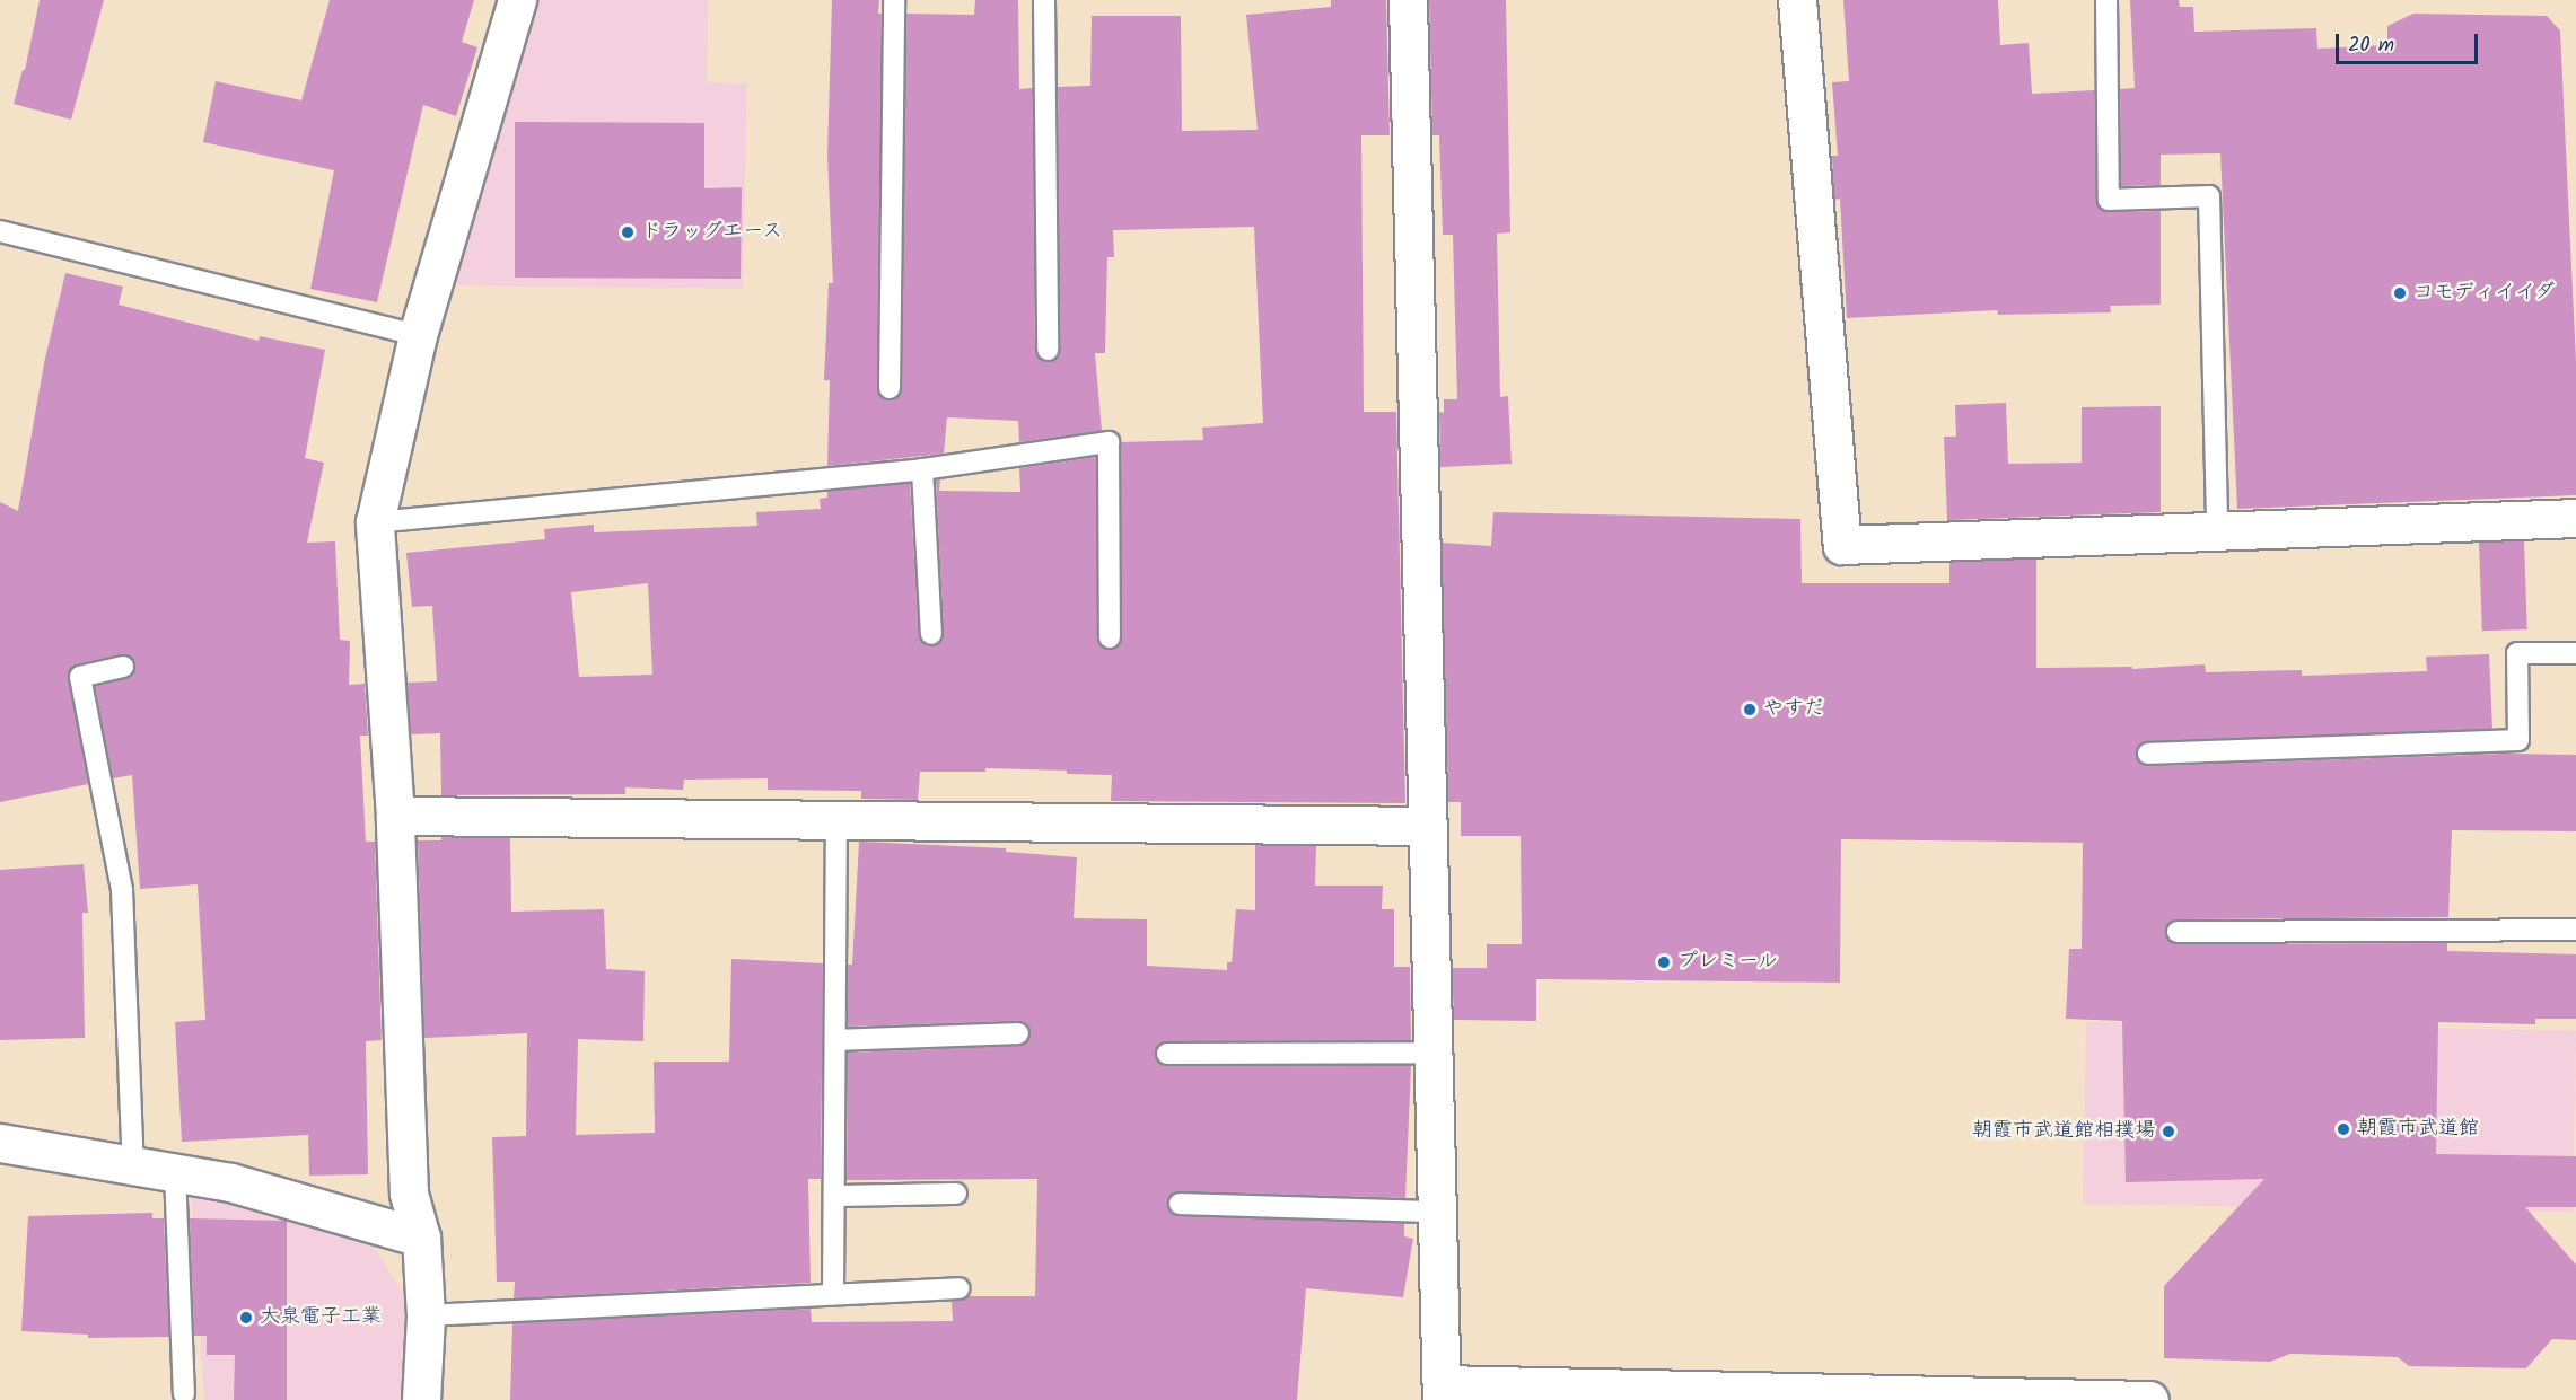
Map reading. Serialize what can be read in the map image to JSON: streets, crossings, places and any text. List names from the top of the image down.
{
  "places": [
    "ドラッグエース",
    "コモディイイダ",
    "やすだ",
    "プレミール",
    "朝霞市武道館",
    "朝霞市武道館相撲場",
    "大泉電子工業"
  ],
  "scale_bar": "20 m"
}
